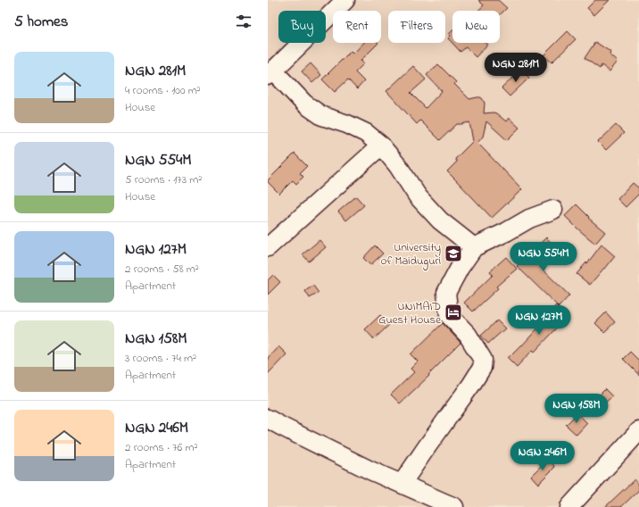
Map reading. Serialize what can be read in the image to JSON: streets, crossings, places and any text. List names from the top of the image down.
{
  "places": {
    "school or university": ["University of Maiduguri"],
    "hotel": ["UNIMAID Guest House"]
  },
  "page": {
    "heading": "5 homes",
    "chip": [
      "Buy",
      "Rent",
      "Filters",
      "New"
    ],
    "list": [
      {
        "name": "NGN 281M",
        "note": "4 rooms · 100 m² · House"
      },
      {
        "name": "NGN 554M",
        "note": "5 rooms · 173 m² · House"
      },
      {
        "name": "NGN 127M",
        "note": "2 rooms · 58 m² · Apartment"
      },
      {
        "name": "NGN 158M",
        "note": "3 rooms · 74 m² · Apartment"
      },
      {
        "name": "NGN 246M",
        "note": "2 rooms · 76 m² · Apartment"
      }
    ],
    "price": [
      "NGN 281M",
      "NGN 554M",
      "NGN 127M",
      "NGN 158M",
      "NGN 246M"
    ]
  }
}
